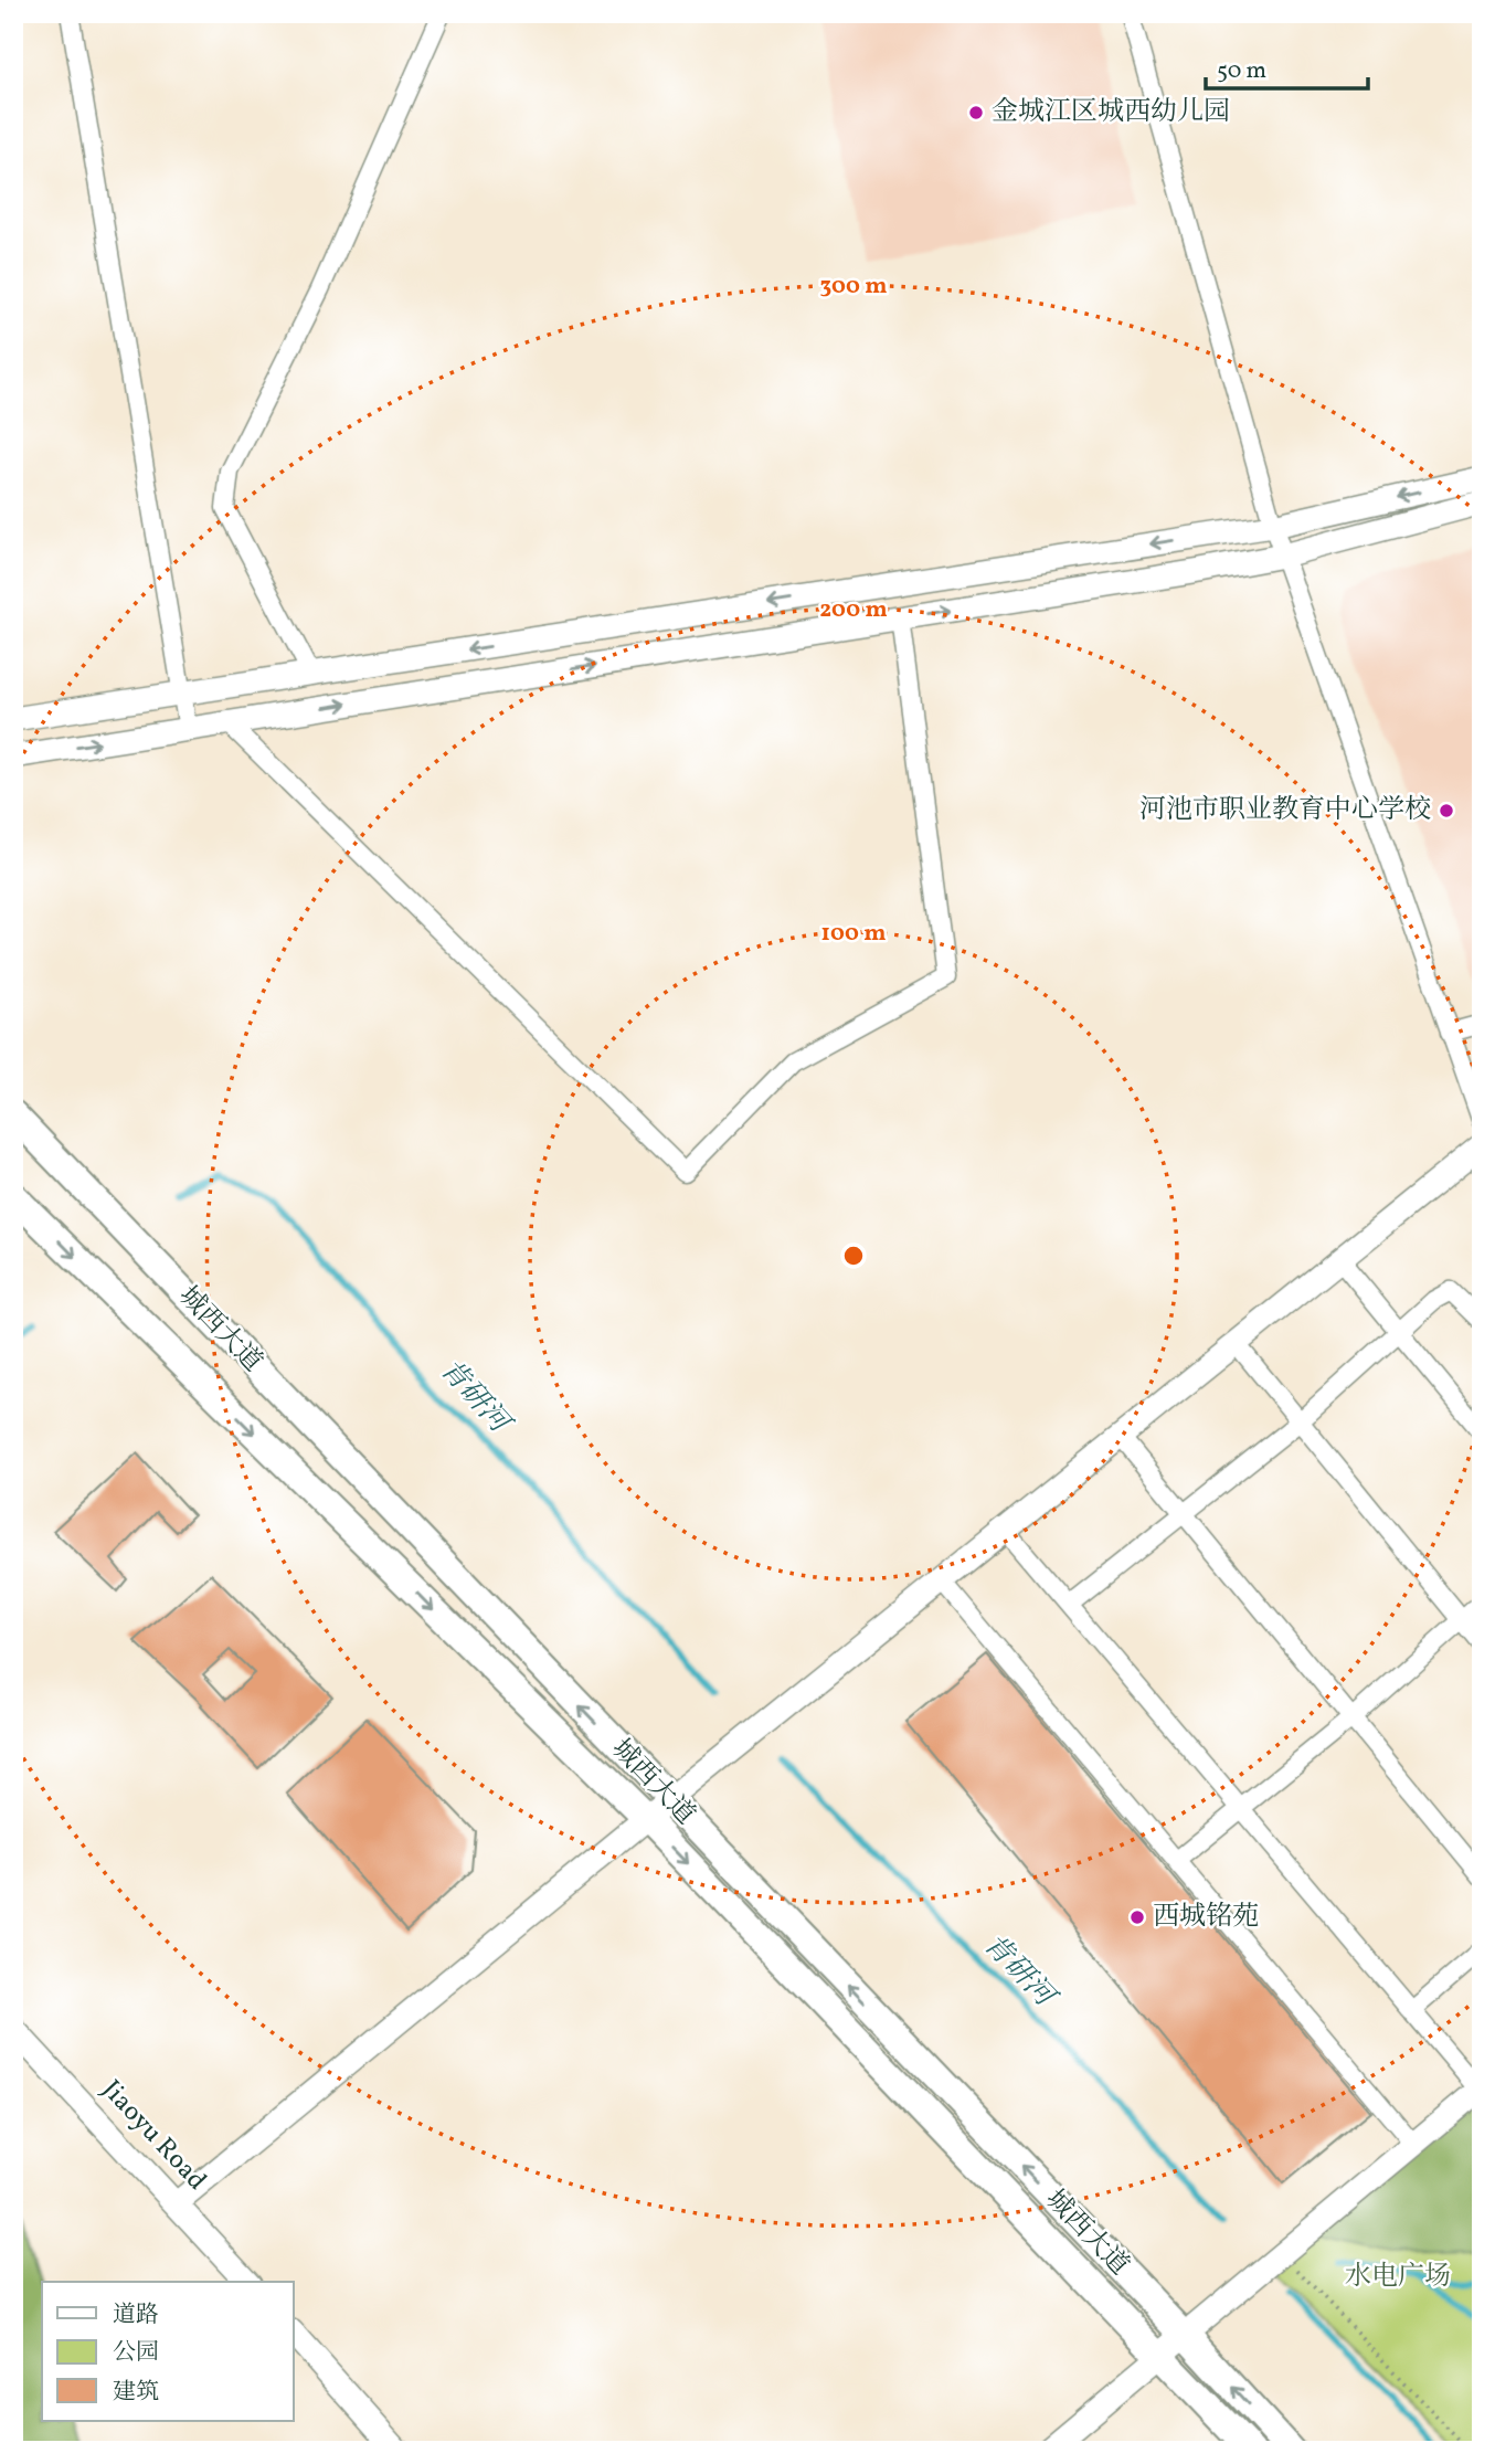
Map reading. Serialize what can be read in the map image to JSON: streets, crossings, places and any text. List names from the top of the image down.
{
  "streets": {
    "main road": ["城西大道", "Jiaoyu Road"]
  },
  "water": ["肯研河"],
  "parks": ["水电广场"],
  "places": ["金城江区城西幼儿园", "河池市职业教育中心学校", "西城铭苑"],
  "legend": ["道路", "公园", "建筑"],
  "scale_bar": "50 m",
  "rings": ["300 m", "200 m", "100 m"]
}
